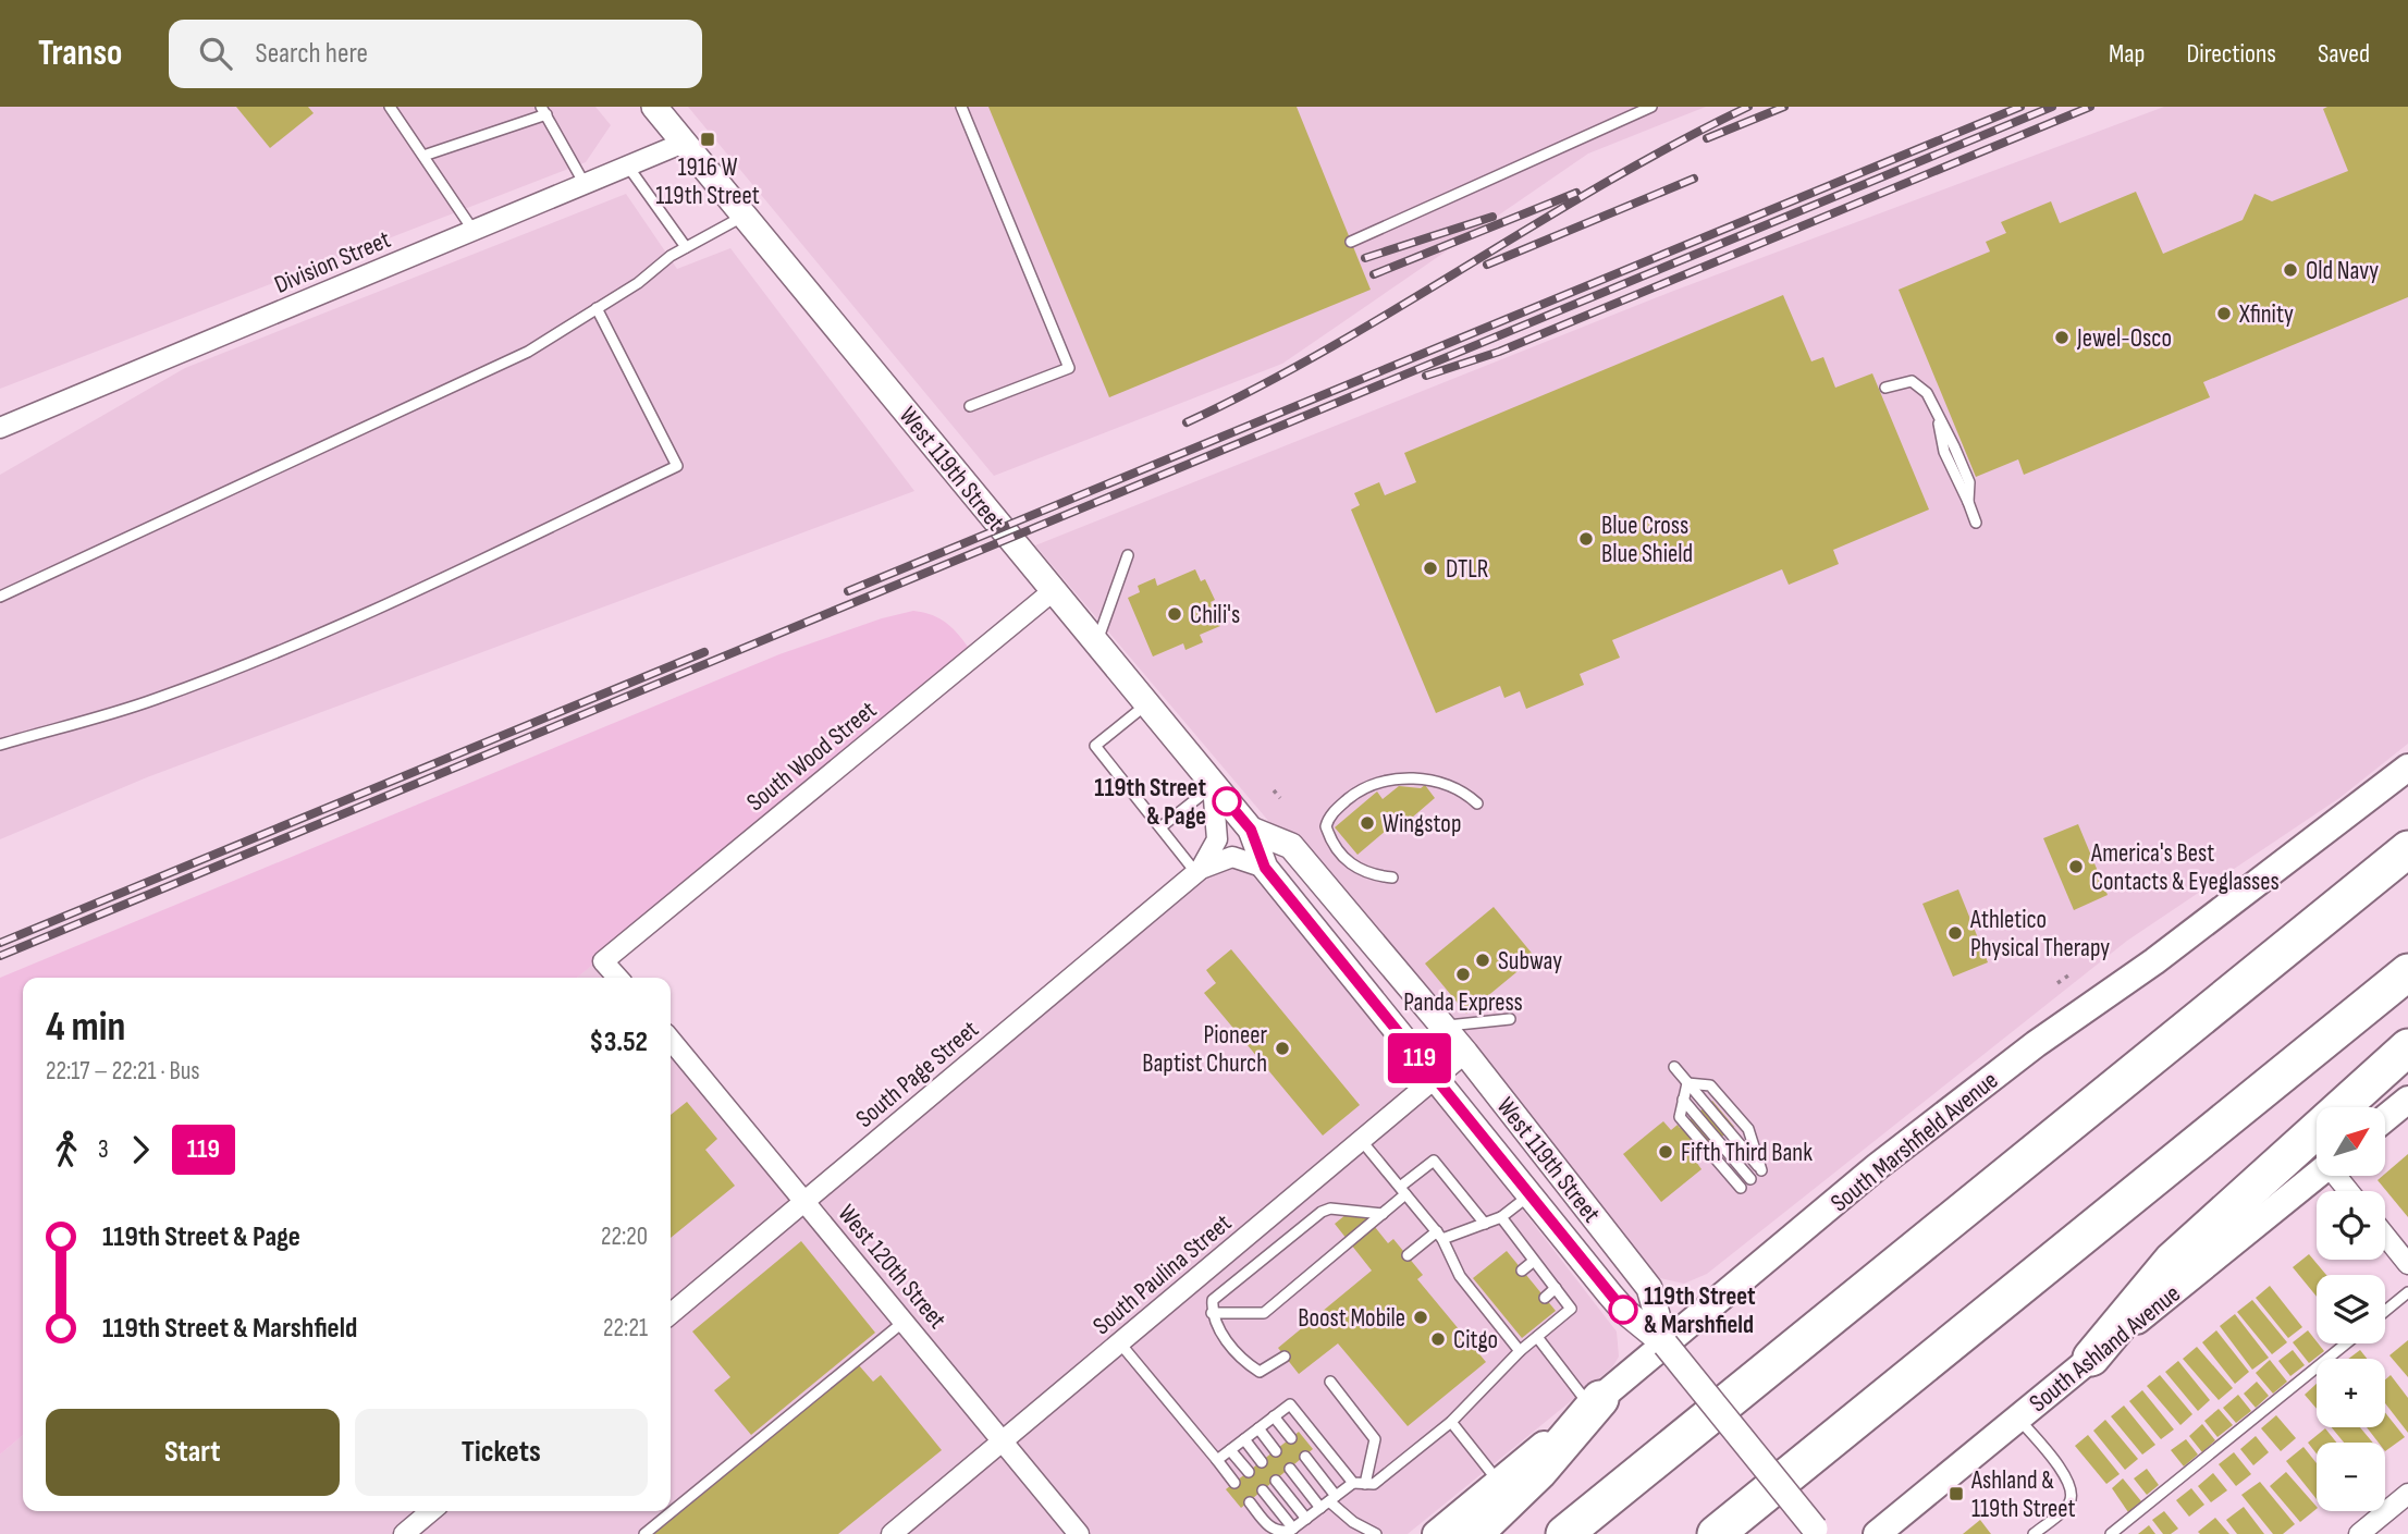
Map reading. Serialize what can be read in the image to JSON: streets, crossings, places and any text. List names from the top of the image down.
{
  "streets": {
    "main road": ["South Marshfield Avenue", "South Ashland Avenue"],
    "street": [
      "Division Street",
      "West 119th Street",
      "South Wood Street",
      "South Page Street",
      "West 120th Street",
      "South Paulina Street"
    ]
  },
  "crossings": [
    ["Division Street", "West 119th Street"],
    ["West 119th Street", "South Wood Street"],
    ["West 119th Street", "South Page Street"],
    ["West 119th Street", "South Marshfield Avenue"],
    ["West 119th Street", "South Paulina Street"],
    ["South Page Street", "West 120th Street"],
    ["West 120th Street", "South Paulina Street"]
  ],
  "places": {
    "transit": ["1916 W 119th Street", "Ashland & 119th Street"],
    "other": [
      "Old Navy",
      "Xfinity",
      "Jewel-Osco",
      "Blue Cross Blue Shield",
      "DTLR",
      "Chili's",
      "119th Street & Page",
      "Wingstop",
      "America's Best Contacts & Eyeglasses",
      "Athletico Physical Therapy",
      "Subway",
      "Panda Express",
      "Pioneer Baptist Church",
      "Fifth Third Bank",
      "119th Street & Marshfield",
      "Boost Mobile",
      "Citgo"
    ]
  },
  "lines": ["bus line 119"],
  "north": "top right",
  "page": {
    "header": "Transo",
    "search": "Search here",
    "nav": ["Map", "Directions", "Saved"],
    "on_map": "119",
    "heading": ["4 min", "22:17 – 22:21 · Bus", "$3.52"],
    "map_buttons": ["+", "−"],
    "legs": ["3", "119"],
    "list": [
      {
        "name": "119th Street & Page",
        "value": "22:20"
      },
      {
        "name": "119th Street & Marshfield",
        "value": "22:21"
      }
    ],
    "buttons": ["Start", "Tickets"]
  }
}
